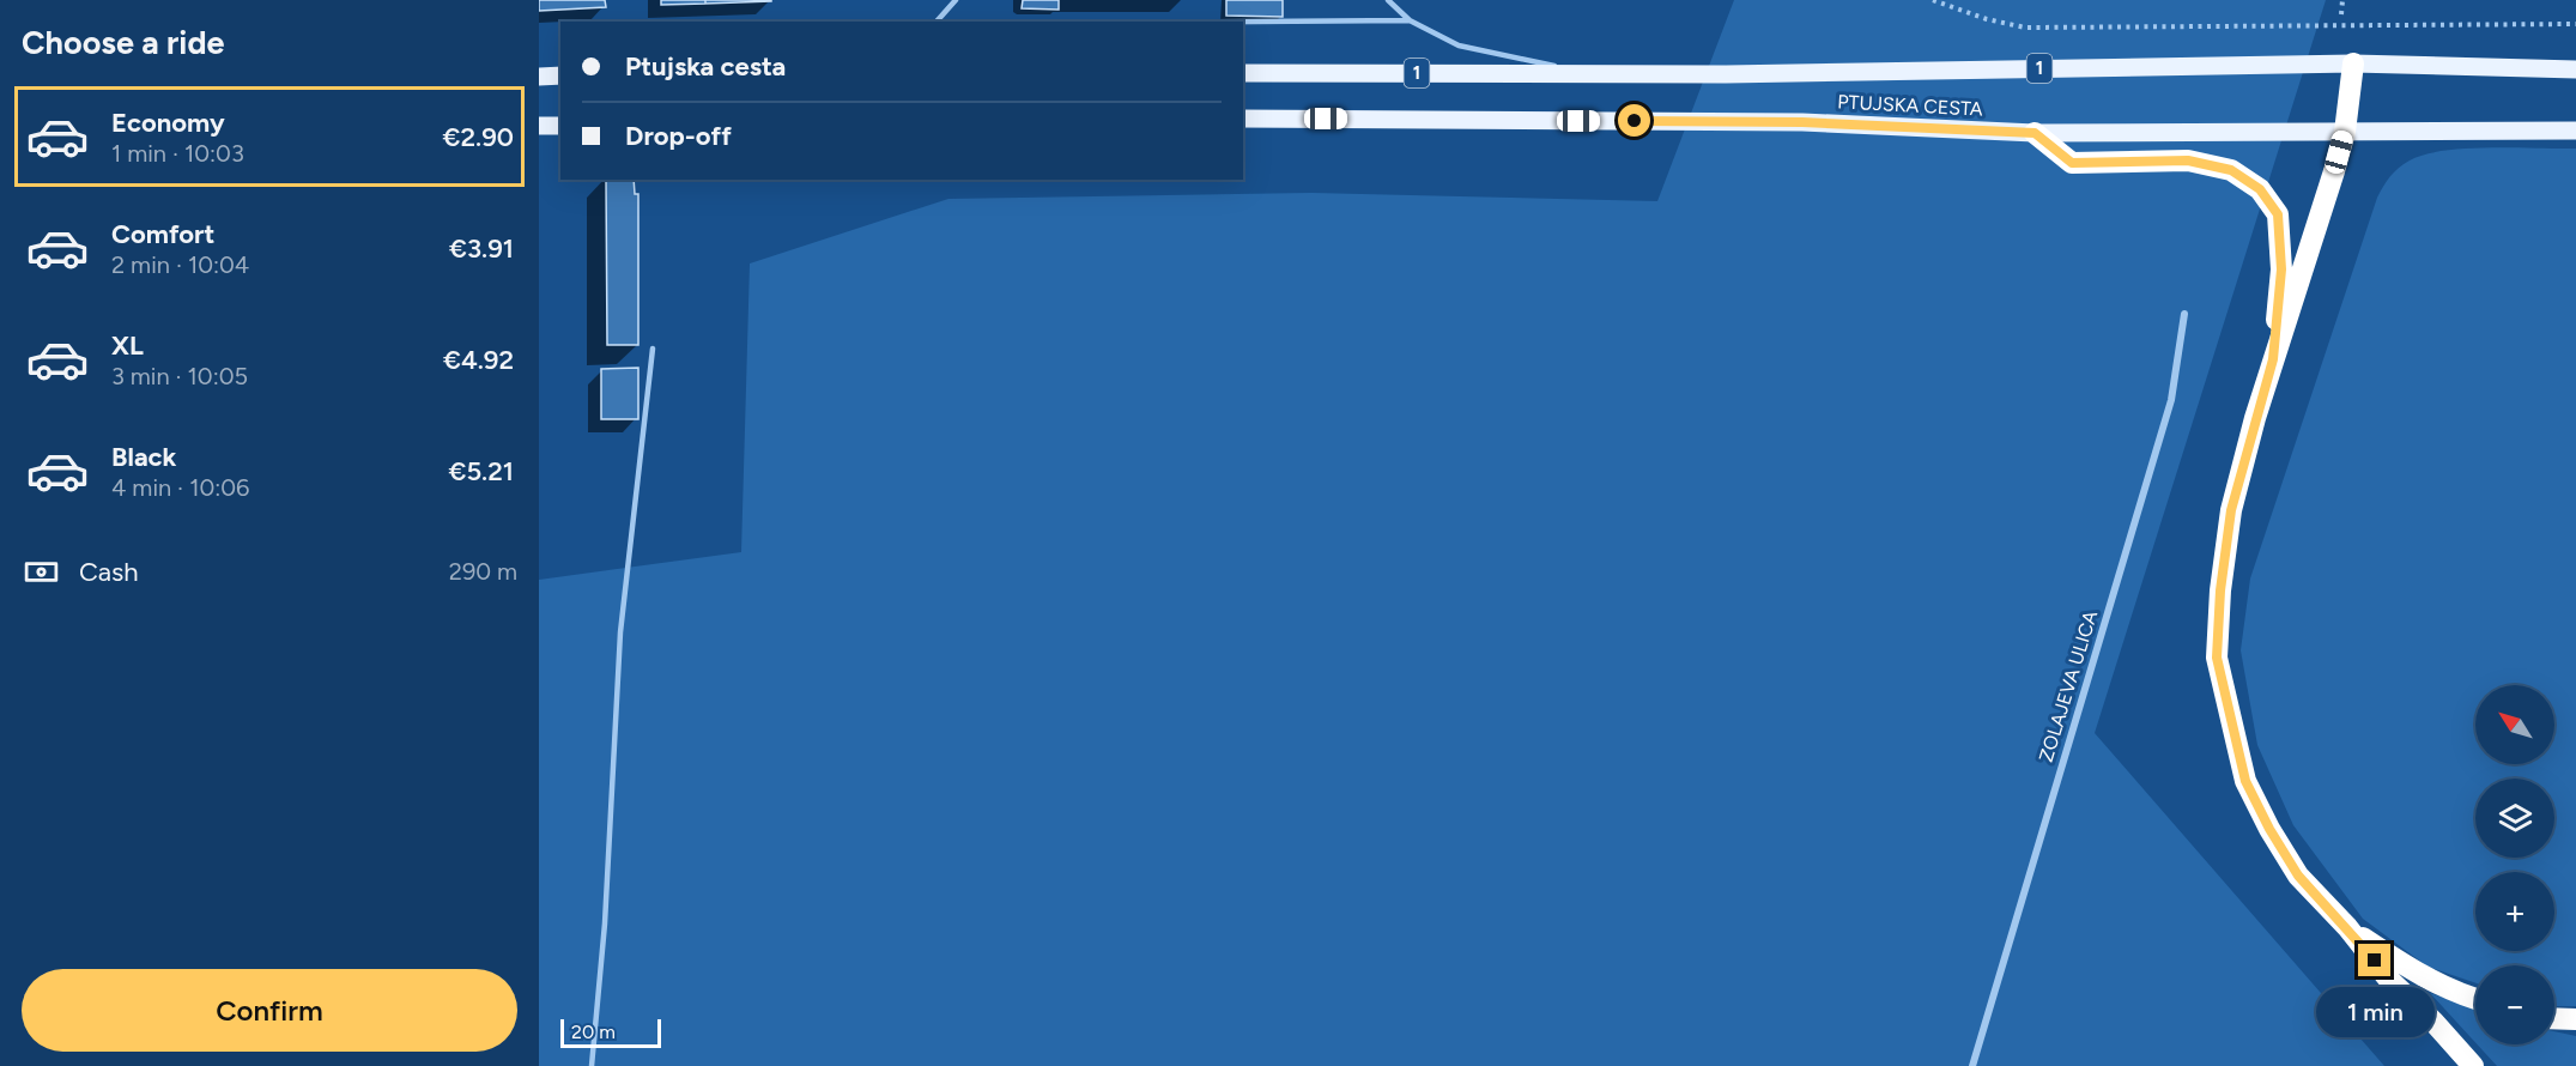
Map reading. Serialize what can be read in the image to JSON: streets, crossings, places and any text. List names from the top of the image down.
{
  "streets": {
    "main road": ["1", "PTUJSKA CESTA"],
    "street": ["ZOLAJEVA ULICA"]
  },
  "scale_bar": "20 m",
  "north": "top left",
  "page": {
    "heading": "Choose a ride",
    "banner": ["Ptujska cesta", "Drop-off"],
    "list": [
      {
        "name": "Economy",
        "note": "1 min · 10:03",
        "value": "€2.90"
      },
      {
        "name": "Comfort",
        "note": "2 min · 10:04",
        "value": "€3.91"
      },
      {
        "name": "XL",
        "note": "3 min · 10:05",
        "value": "€4.92"
      },
      {
        "name": "Black",
        "note": "4 min · 10:06",
        "value": "€5.21"
      }
    ],
    "pay": ["Cash", "290 m"],
    "map_buttons": ["+", "−"],
    "buttons": "Confirm",
    "bubble": "1 min",
    "scale": "20 m"
  }
}
